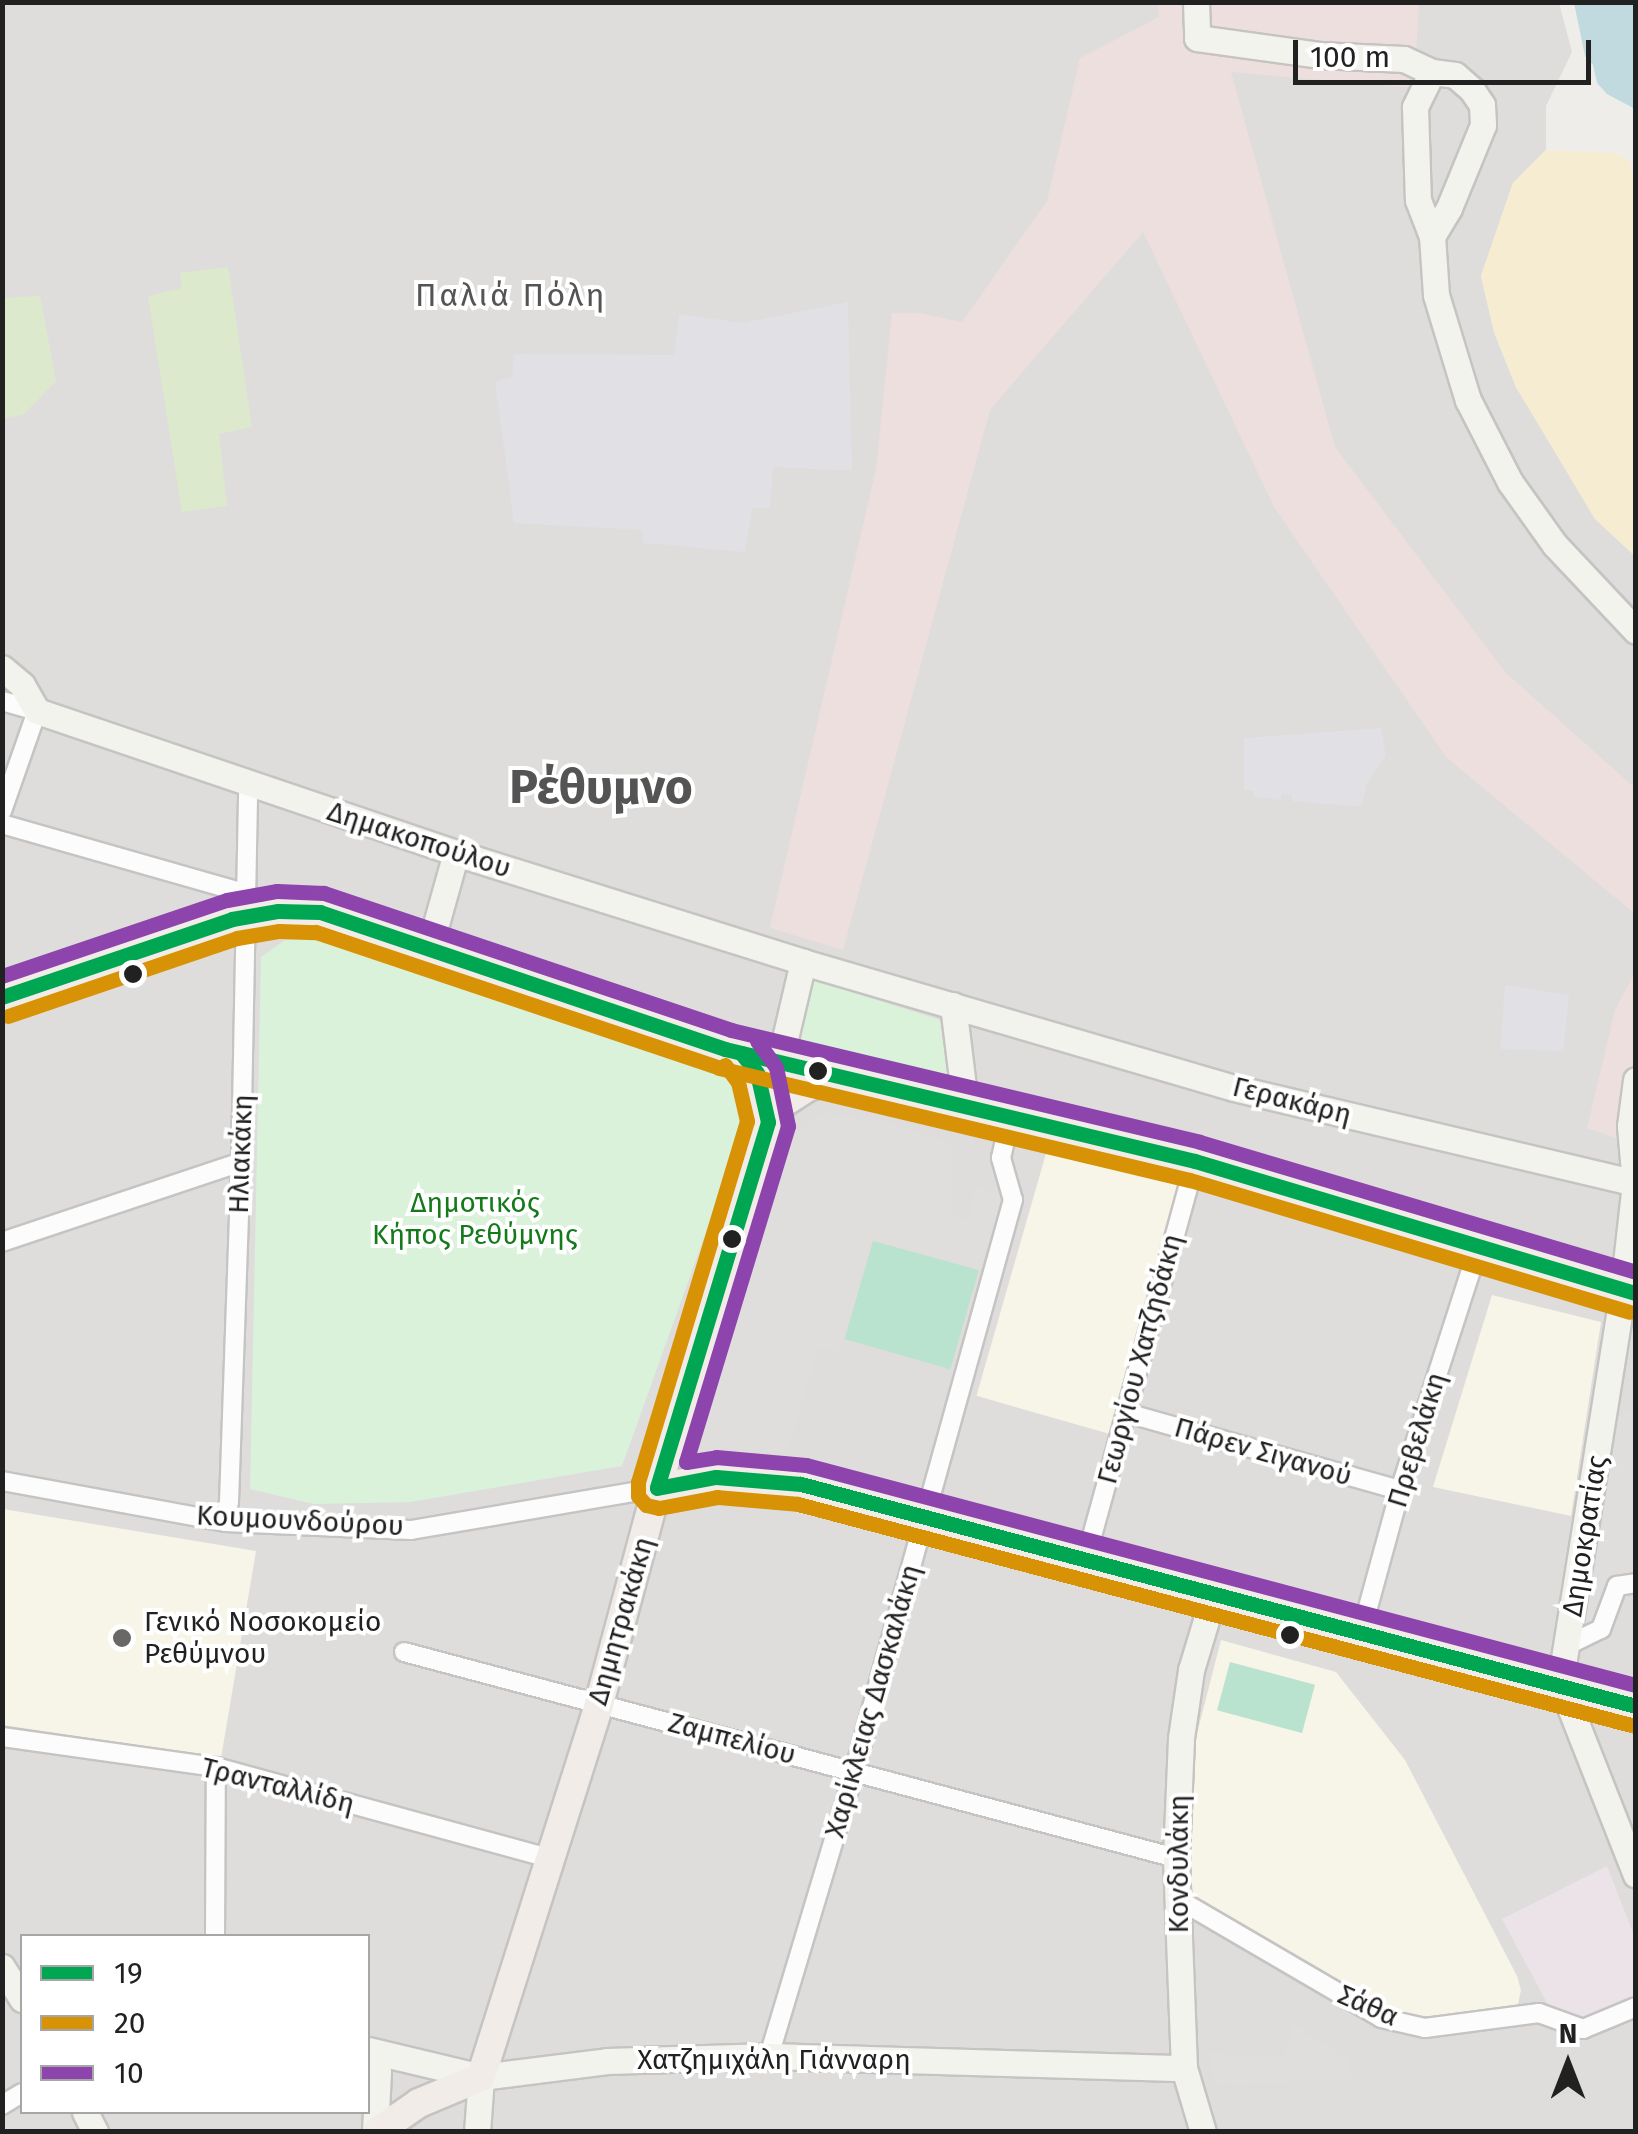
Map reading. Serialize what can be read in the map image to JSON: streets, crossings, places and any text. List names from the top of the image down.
{
  "streets": {
    "main road": ["Δημητρακάκη"],
    "street": [
      "Δημακοπούλου",
      "Γερακάρη",
      "Ηλιακάκη",
      "Γεωργίου Χατζηδάκη",
      "Πρεβελάκη",
      "Πάρεν Σιγανού",
      "Κουμουνδούρου",
      "Δημοκρατίας",
      "Χαρίκλειας Δασκαλάκη",
      "Ζαμπελίου",
      "Τρανταλλίδη",
      "Κονδυλάκη",
      "Σάθα",
      "Χατζημιχάλη Γιάνναρη"
    ]
  },
  "crossings": [
    ["Δημακοπούλου", "Γερακάρη"],
    ["Δημακοπούλου", "Ηλιακάκη"],
    ["Γερακάρη", "Δημοκρατίας"],
    ["Ηλιακάκη", "Κουμουνδούρου"],
    ["Γεωργίου Χατζηδάκη", "Πάρεν Σιγανού"],
    ["Πρεβελάκη", "Πάρεν Σιγανού"],
    ["Κουμουνδούρου", "Δημητρακάκη"],
    ["Δημητρακάκη", "Ζαμπελίου"],
    ["Δημητρακάκη", "Τρανταλλίδη"],
    ["Δημητρακάκη", "Χατζημιχάλη Γιάνναρη"],
    ["Χαρίκλειας Δασκαλάκη", "Ζαμπελίου"],
    ["Χαρίκλειας Δασκαλάκη", "Χατζημιχάλη Γιάνναρη"],
    ["Ζαμπελίου", "Κονδυλάκη"],
    ["Κονδυλάκη", "Σάθα"],
    ["Κονδυλάκη", "Χατζημιχάλη Γιάνναρη"]
  ],
  "districts": ["Παλιά Πόλη", "Ρέθυμνο"],
  "parks": ["Δημοτικός Κήπος Ρεθύμνης"],
  "places": ["Γενικό Νοσοκομείο Ρεθύμνου"],
  "lines": ["transit line 10", "transit line 19", "transit line 20"],
  "legend": ["19", "20", "10"],
  "scale_bar": "100 m",
  "north": "top"
}
